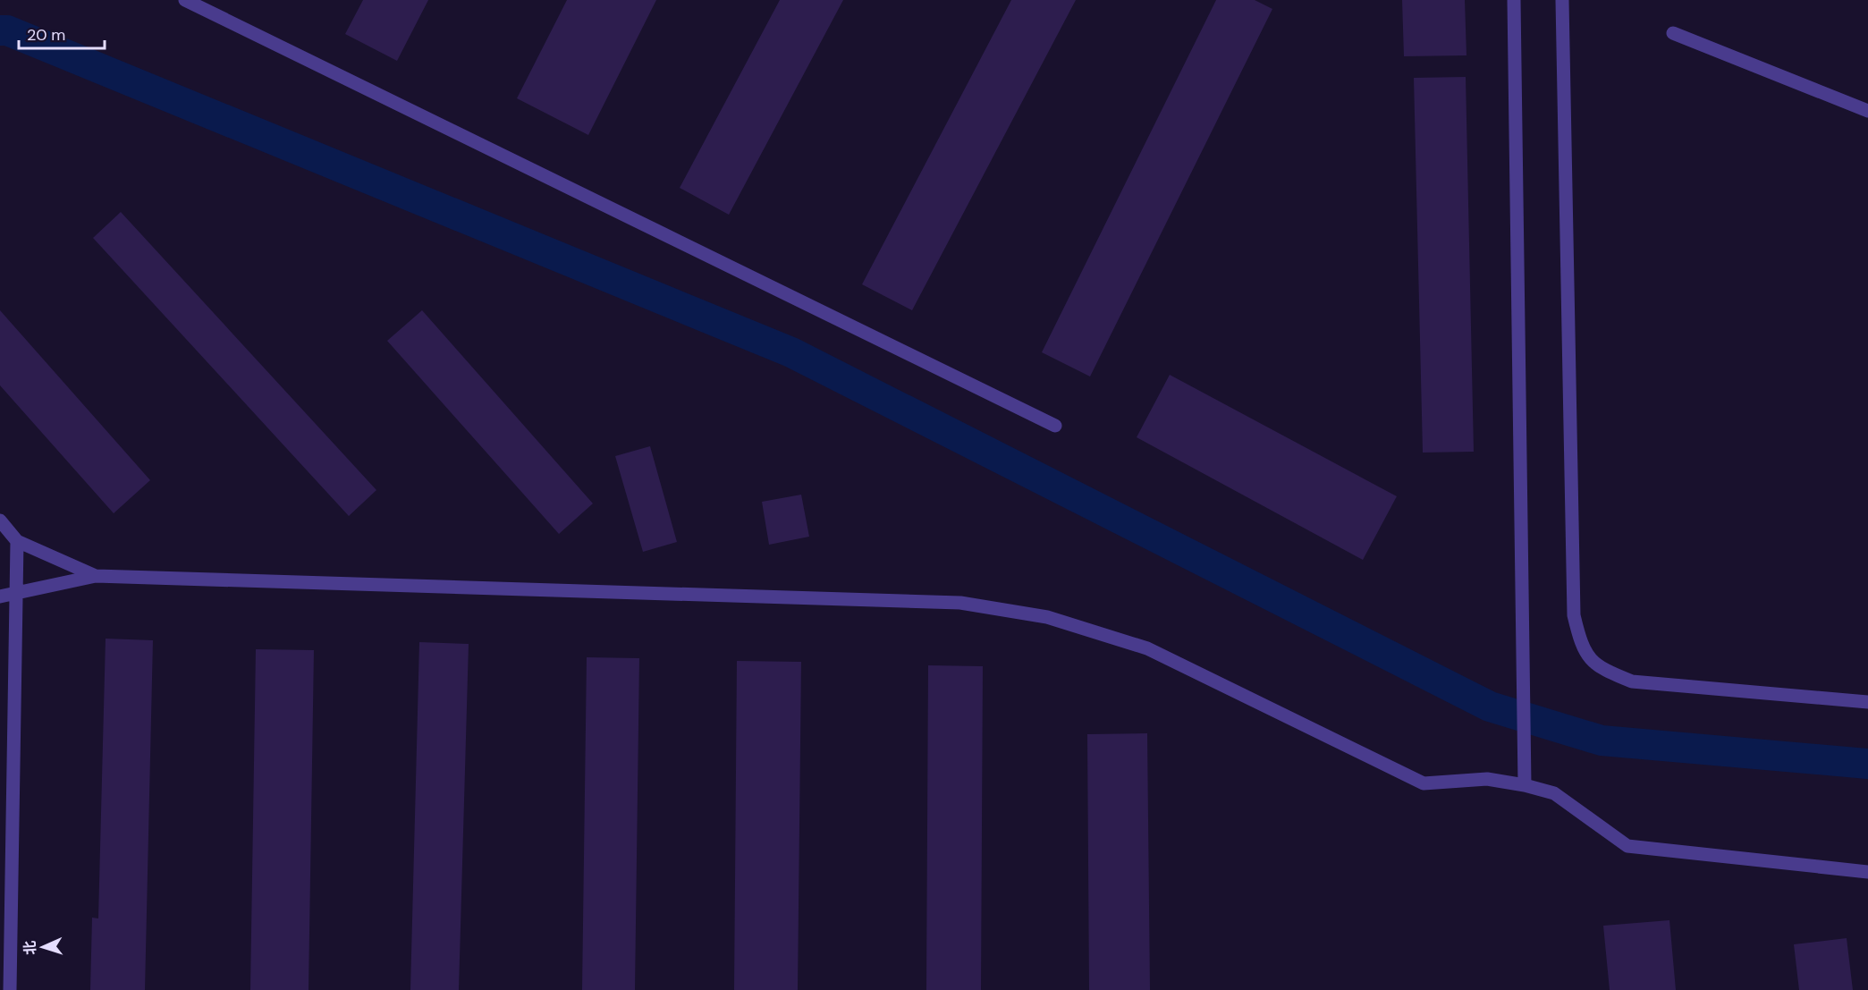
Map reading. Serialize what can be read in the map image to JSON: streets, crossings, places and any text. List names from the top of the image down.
{
  "scale_bar": "20 m",
  "north": "left"
}
